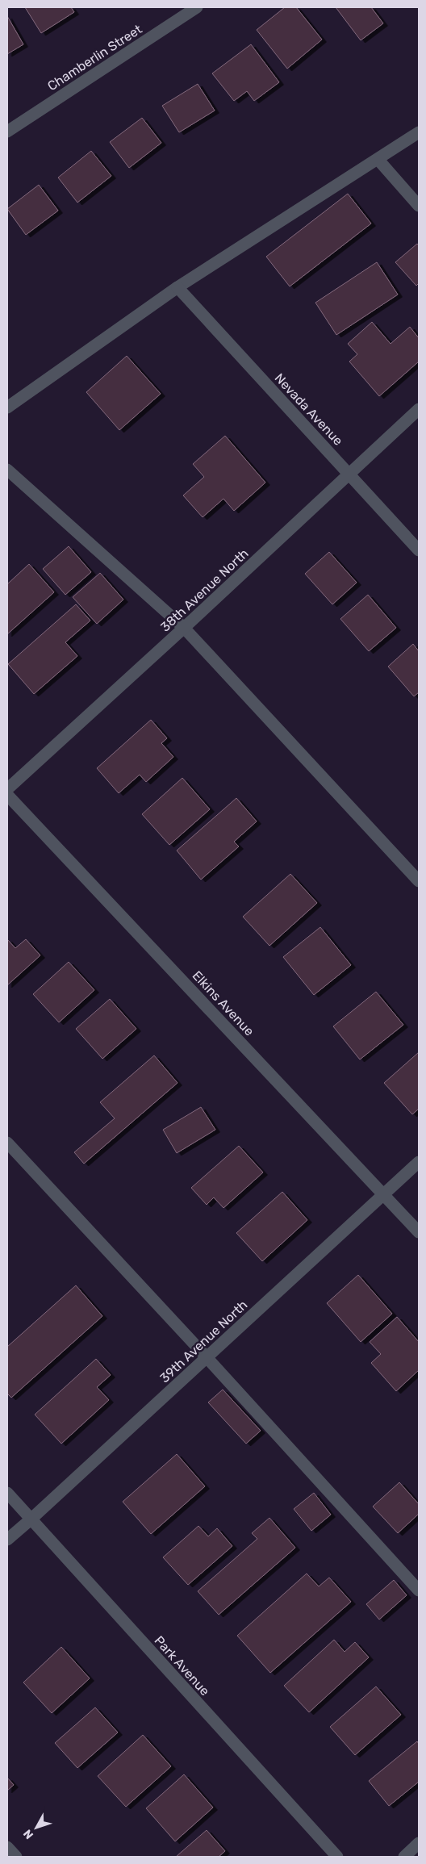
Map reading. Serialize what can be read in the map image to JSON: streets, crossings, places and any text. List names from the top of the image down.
{
  "streets": {
    "street": [
      "Chamberlin Street",
      "Nevada Avenue",
      "38th Avenue North",
      "Elkins Avenue",
      "39th Avenue North",
      "Park Avenue"
    ]
  },
  "crossings": [
    ["Nevada Avenue", "38th Avenue North"],
    ["Elkins Avenue", "39th Avenue North"],
    ["39th Avenue North", "Park Avenue"]
  ],
  "north": "bottom left"
}
